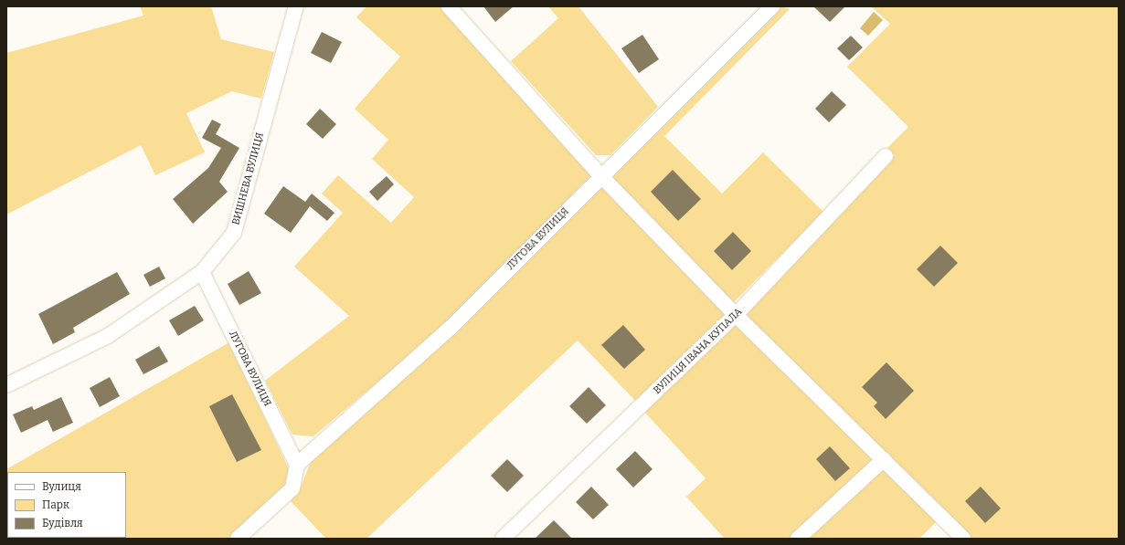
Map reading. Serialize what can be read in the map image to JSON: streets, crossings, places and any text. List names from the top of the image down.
{
  "streets": {
    "street": ["ВИШНЕВА ВУЛИЦЯ", "ЛУГОВА ВУЛИЦЯ", "ВУЛИЦЯ ІВАНА КУПАЛА"]
  },
  "crossings": [
    ["ВИШНЕВА ВУЛИЦЯ", "ЛУГОВА ВУЛИЦЯ"]
  ],
  "legend": ["Вулиця", "Парк", "Будівля"]
}
